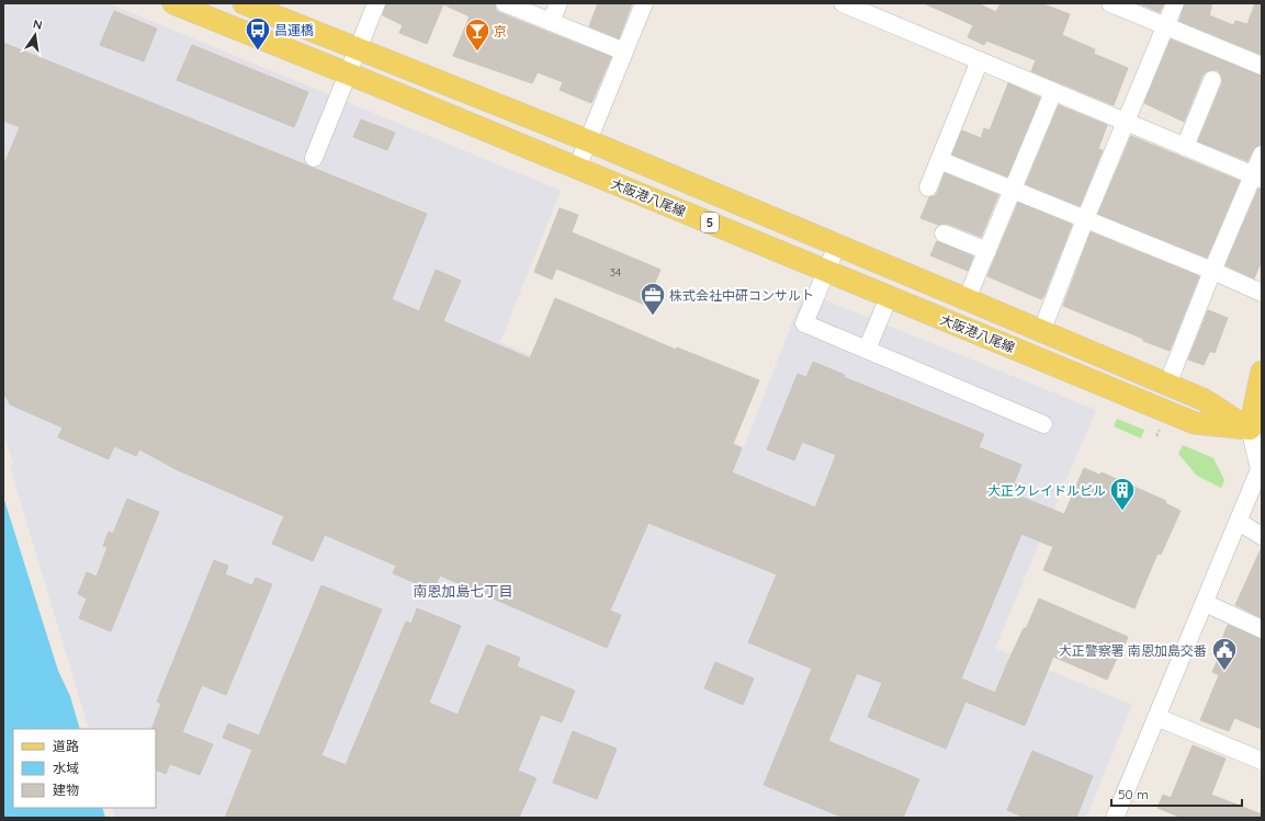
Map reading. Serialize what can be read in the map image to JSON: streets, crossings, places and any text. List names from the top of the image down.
{
  "streets": {
    "main road": ["大阪港八尾線", "5"]
  },
  "districts": ["南恩加島七丁目"],
  "places": {
    "bus stop": ["昌運橋"],
    "bar": ["京"],
    "office": ["株式会社中研コンサルト"],
    "building": ["大正クレイドルビル"],
    "public building": ["大正警察署 南恩加島交番"]
  },
  "house_numbers": ["34"],
  "legend": ["道路", "水域", "建物"],
  "scale_bar": "50 m",
  "north": "top"
}
